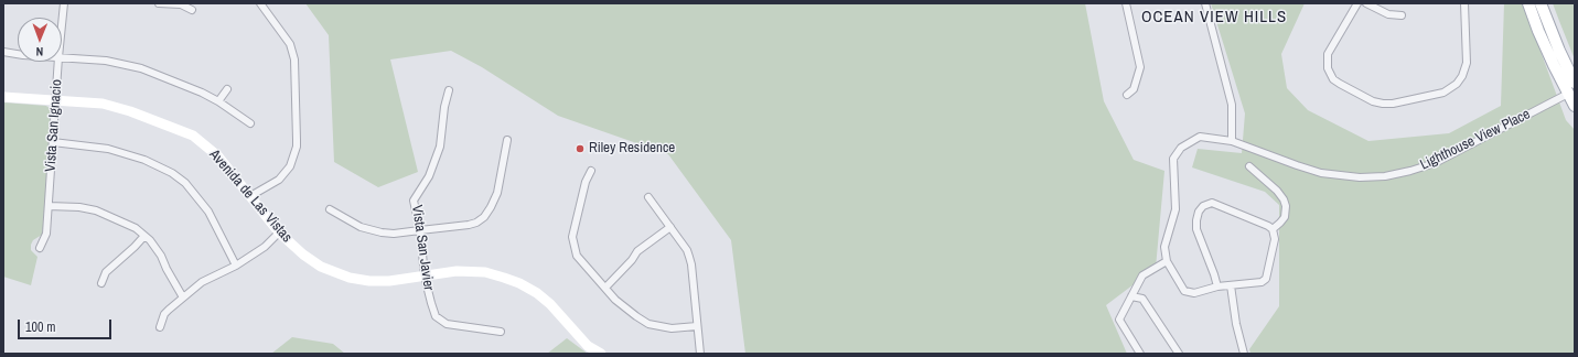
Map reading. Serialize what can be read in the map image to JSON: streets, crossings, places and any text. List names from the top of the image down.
{
  "streets": {
    "street": [
      "Vista San Ignacio",
      "Lighthouse View Place",
      "Avenida de Las Vistas",
      "Vista San Javier"
    ]
  },
  "crossings": [
    ["Vista San Ignacio", "Avenida de Las Vistas"],
    ["Avenida de Las Vistas", "Vista San Javier"]
  ],
  "districts": ["OCEAN VIEW HILLS"],
  "places": ["Riley Residence"],
  "scale_bar": "100 m",
  "north": "bottom"
}
